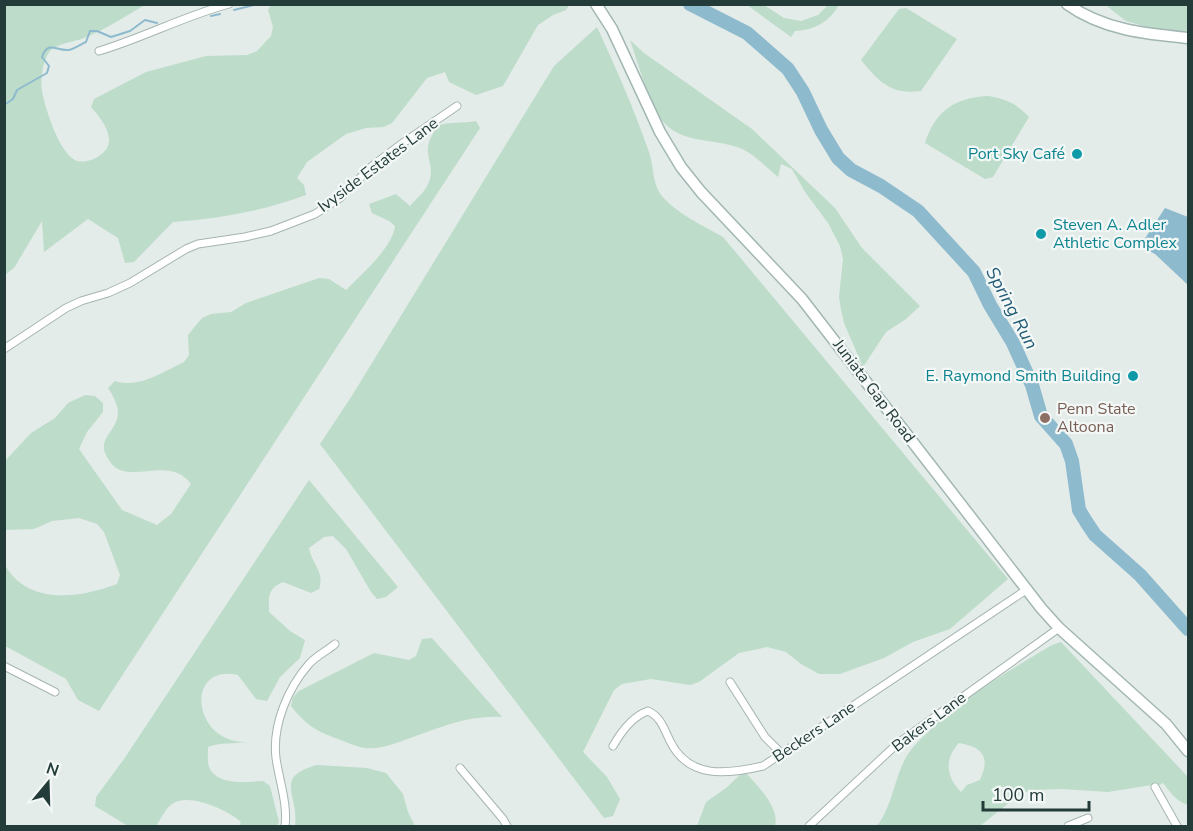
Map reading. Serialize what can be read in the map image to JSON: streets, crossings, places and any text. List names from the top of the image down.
{
  "streets": {
    "main road": ["Juniata Gap Road"],
    "street": ["Ivyside Estates Lane", "Bakers Lane", "Beckers Lane"]
  },
  "crossings": [
    ["Juniata Gap Road", "Bakers Lane"],
    ["Juniata Gap Road", "Beckers Lane"]
  ],
  "water": ["Spring Run"],
  "places": [
    "Port Sky Café",
    "Steven A. Adler Athletic Complex",
    "E. Raymond Smith Building",
    "Penn State Altoona"
  ],
  "scale_bar": "100 m",
  "north": "top"
}
